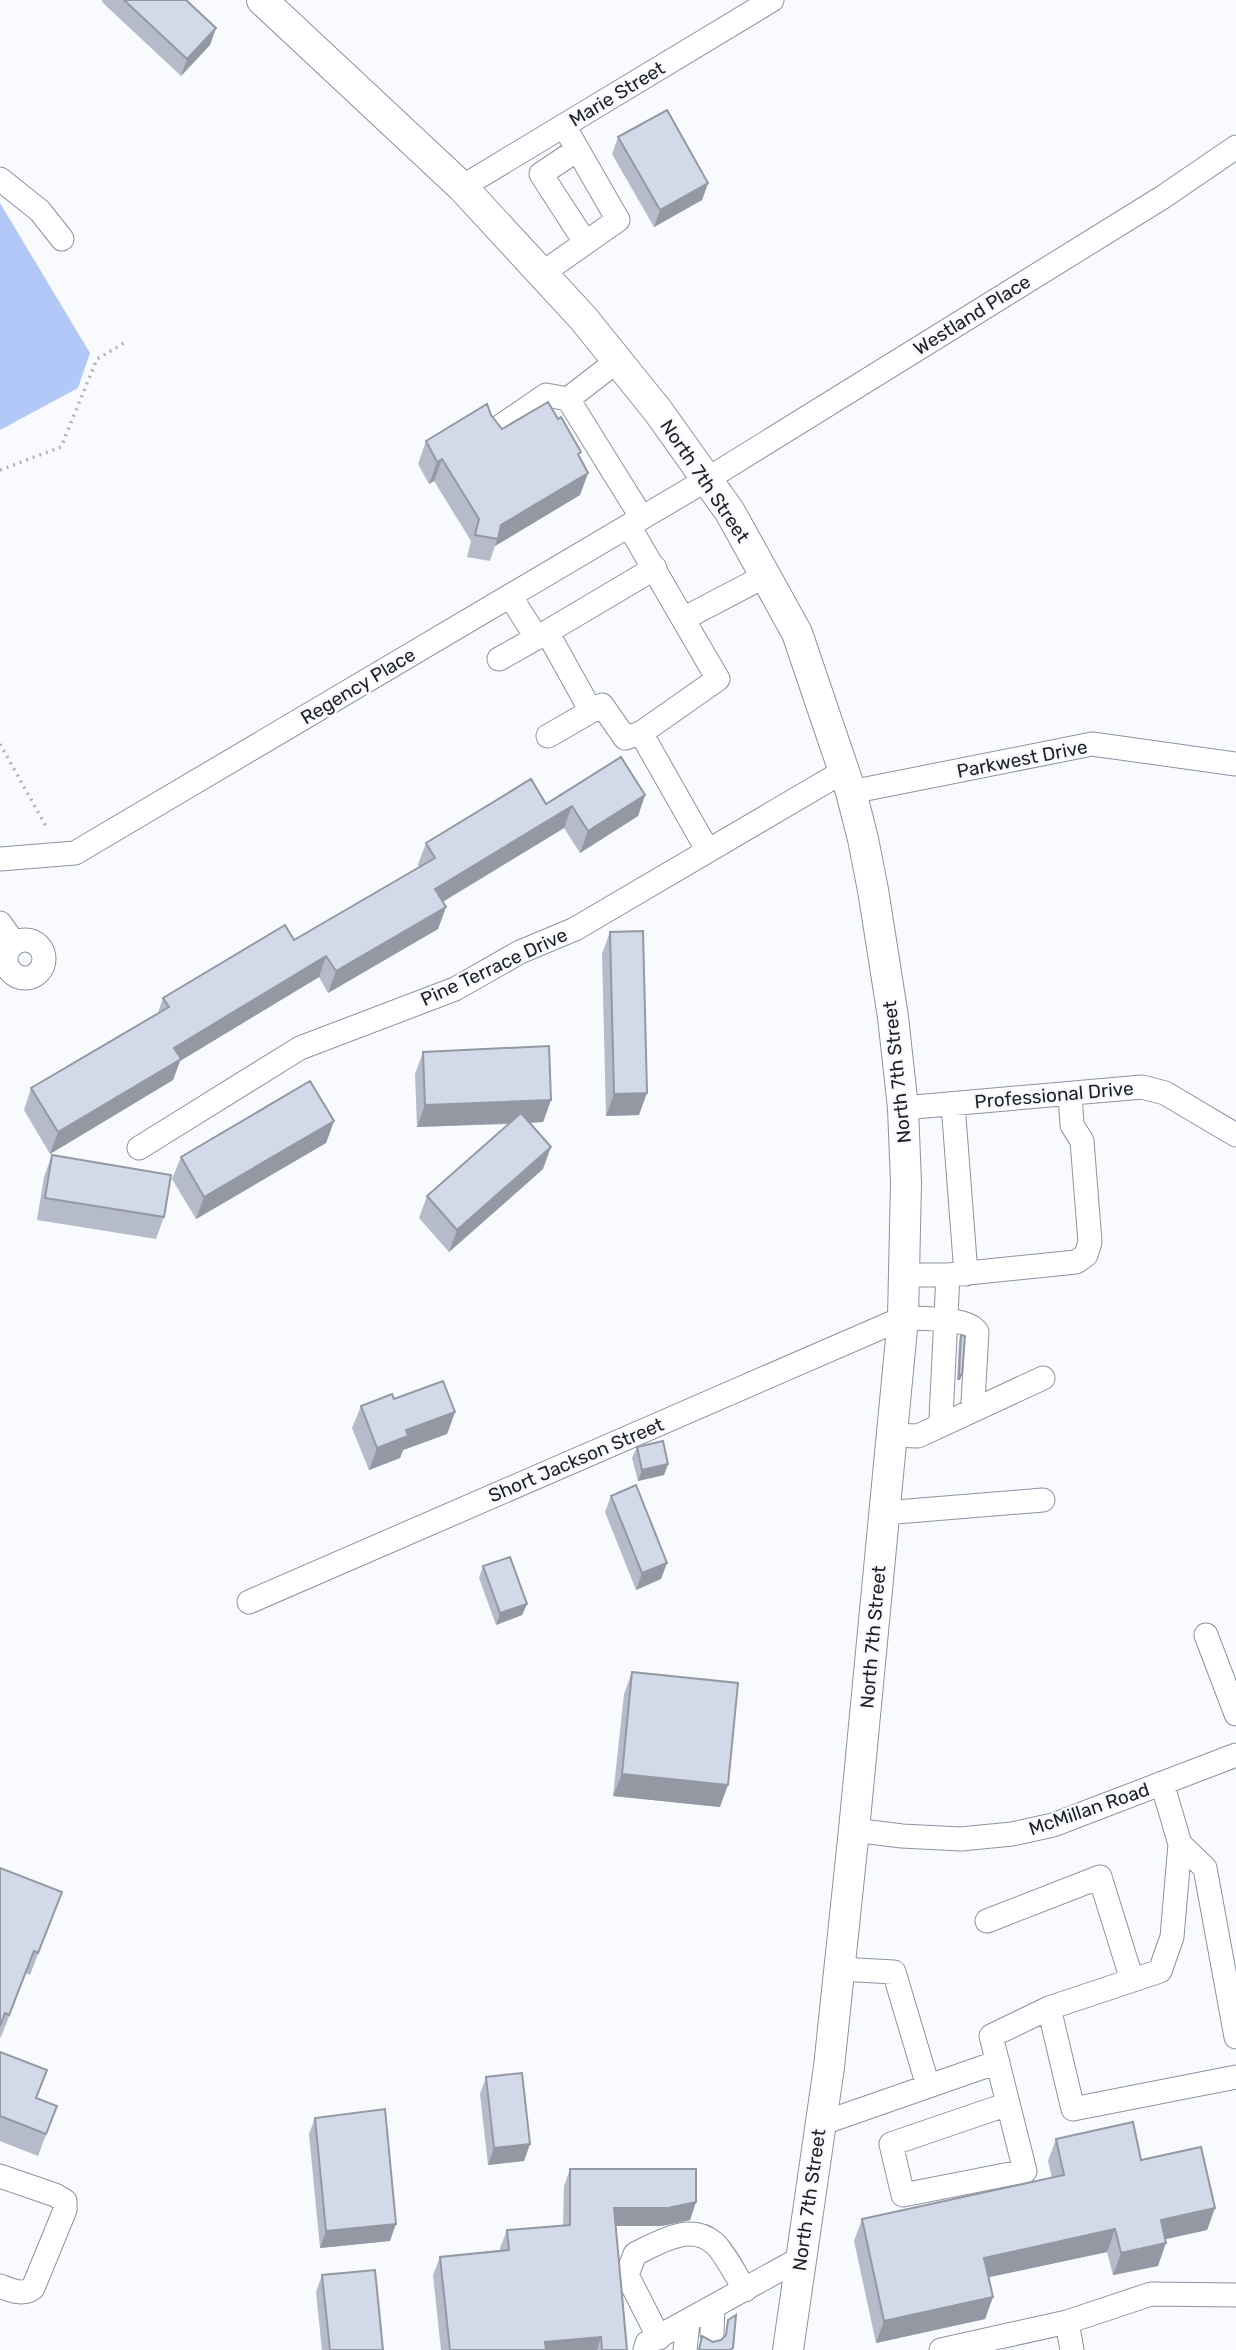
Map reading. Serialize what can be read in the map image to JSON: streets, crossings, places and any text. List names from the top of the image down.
{
  "streets": {
    "main road": ["North 7th Street"],
    "street": [
      "Marie Street",
      "Westland Place",
      "Regency Place",
      "Parkwest Drive",
      "Pine Terrace Drive",
      "Professional Drive",
      "Short Jackson Street",
      "McMillan Road"
    ]
  },
  "crossings": [
    ["Marie Street", "North 7th Street"],
    ["Westland Place", "North 7th Street"],
    ["Westland Place", "Regency Place"],
    ["North 7th Street", "Regency Place"],
    ["North 7th Street", "Parkwest Drive"],
    ["North 7th Street", "Pine Terrace Drive"],
    ["North 7th Street", "Professional Drive"],
    ["North 7th Street", "Short Jackson Street"],
    ["North 7th Street", "McMillan Road"],
    ["Parkwest Drive", "Pine Terrace Drive"]
  ]
}
